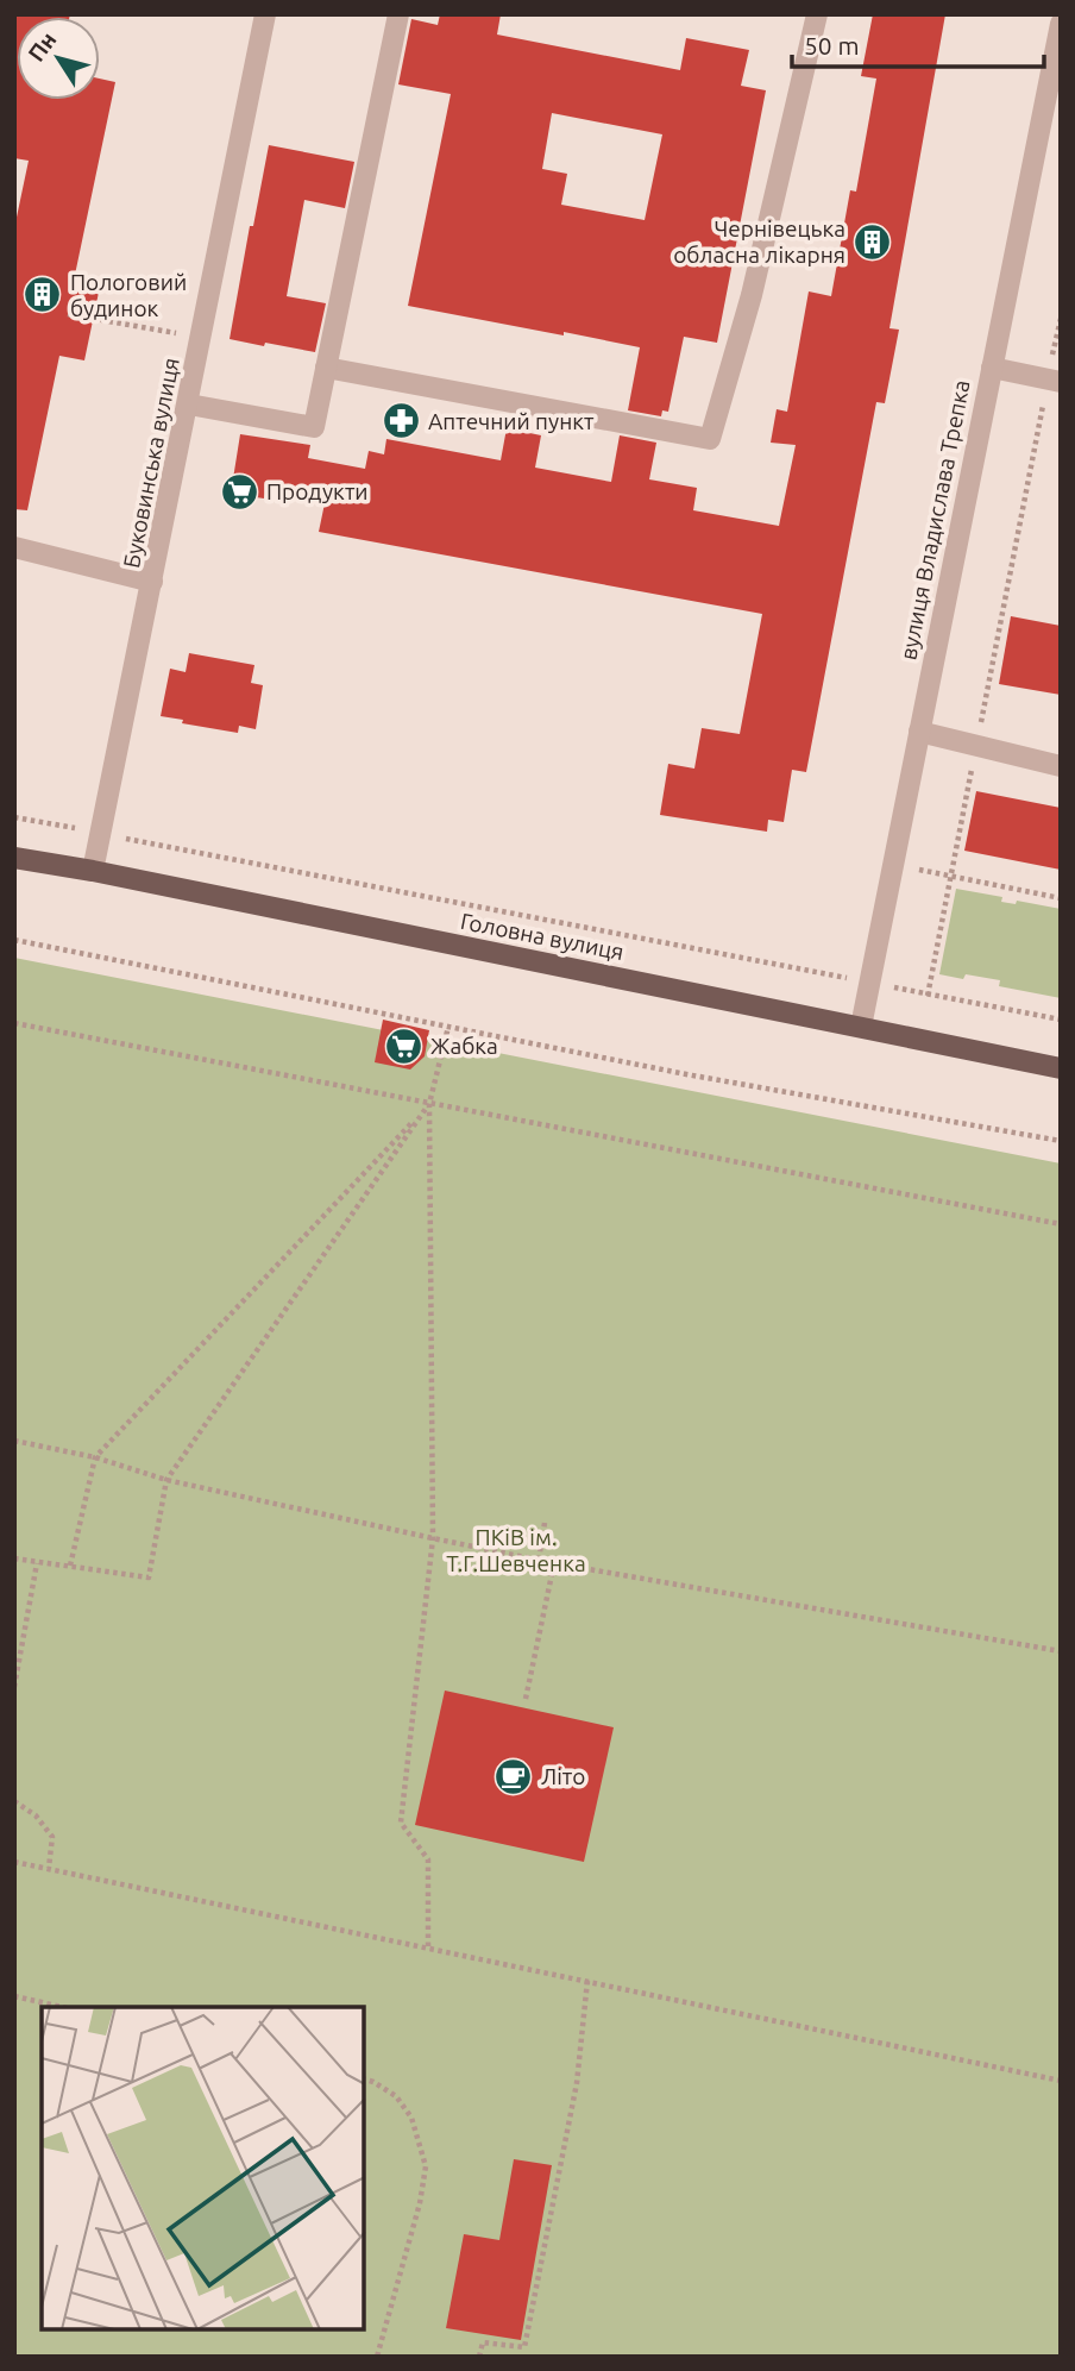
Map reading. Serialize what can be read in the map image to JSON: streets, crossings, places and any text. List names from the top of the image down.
{
  "streets": {
    "main road": ["Головна вулиця"],
    "street": ["Буковинська вулиця", "вулиця Владислава Трепка"]
  },
  "crossings": [
    ["Буковинська вулиця", "Головна вулиця"],
    ["вулиця Владислава Трепка", "Головна вулиця"]
  ],
  "parks": ["ПКіВ ім. Т.Г.Шевченка"],
  "places": {
    "building": ["Чернівецька обласна лікарня", "Пологовий будинок"],
    "pharmacy": ["Аптечний пункт"],
    "supermarket": ["Продукти", "Жабка"],
    "cafe": ["Літо"]
  },
  "scale_bar": "50 m",
  "north": "top left"
}
